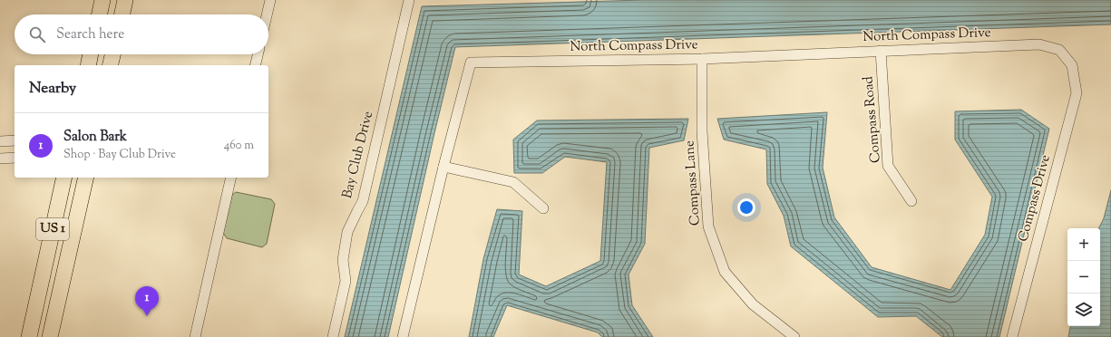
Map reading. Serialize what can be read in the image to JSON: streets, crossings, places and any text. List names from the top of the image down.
{
  "streets": {
    "main road": ["US 1"],
    "street": [
      "North Compass Drive",
      "Compass Road",
      "Bay Club Drive",
      "Compass Lane",
      "Compass Drive"
    ]
  },
  "crossings": [
    ["North Compass Drive", "Compass Road"],
    ["North Compass Drive", "Compass Lane"],
    ["North Compass Drive", "Compass Drive"]
  ],
  "page": {
    "search": "Search here",
    "heading": "Nearby",
    "list": [
      {
        "mark": "1",
        "name": "Salon Bark",
        "note": "Shop · Bay Club Drive",
        "value": "460 m"
      }
    ],
    "map_buttons": ["+", "−"],
    "pins": "1"
  }
}
